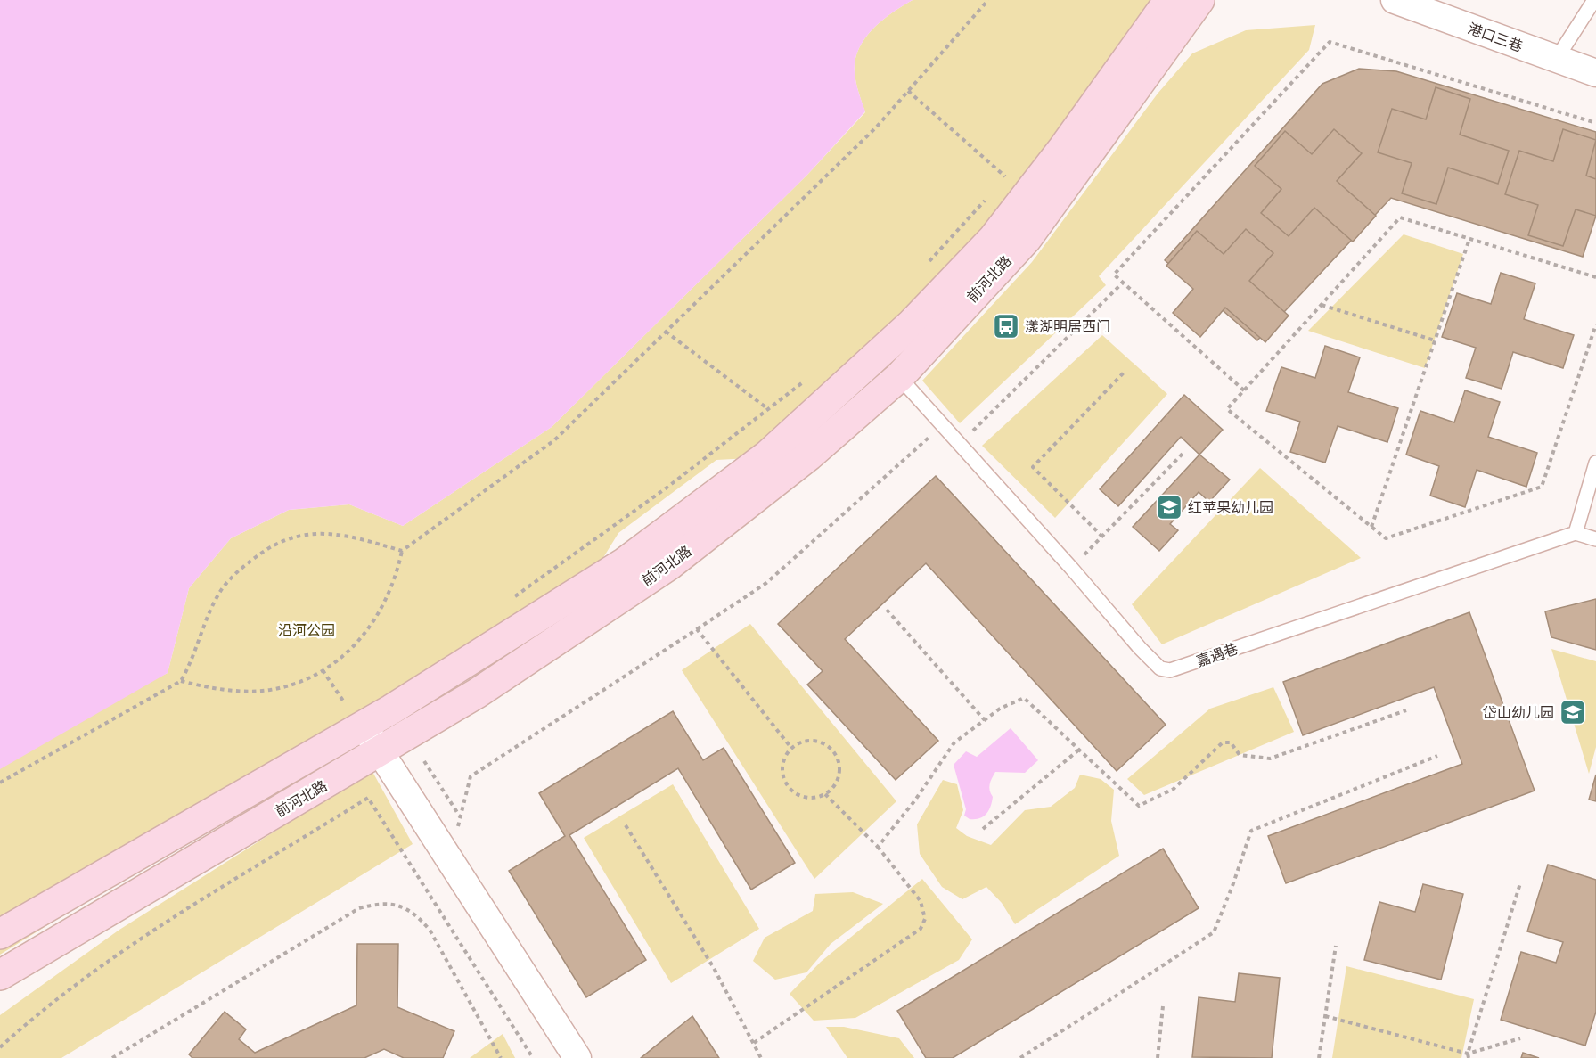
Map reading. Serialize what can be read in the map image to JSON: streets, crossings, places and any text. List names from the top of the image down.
{
  "streets": {
    "main road": ["前河北路"],
    "street": ["港口三巷"],
    "lane": ["嘉遇巷"]
  },
  "crossings": [
    ["前河北路", "嘉遇巷"]
  ],
  "parks": ["沿河公园"],
  "places": {
    "bus stop": ["漾湖明居西门"],
    "school or university": ["红苹果幼儿园", "岱山幼儿园"]
  }
}
